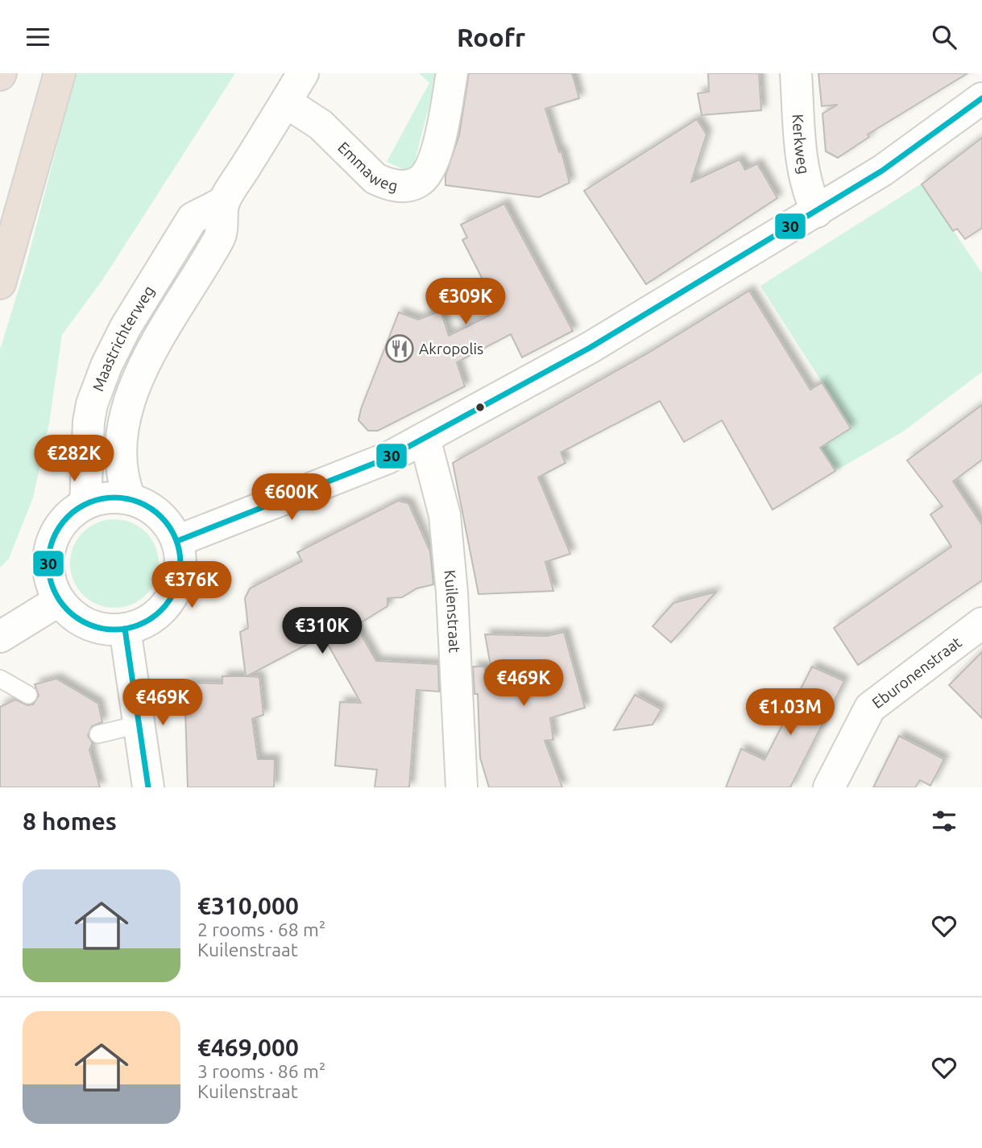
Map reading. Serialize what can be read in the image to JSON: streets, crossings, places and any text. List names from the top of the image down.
{
  "streets": {
    "street": [
      "Kerkweg",
      "Emmaweg",
      "Maastrichterweg",
      "Kuilenstraat",
      "Eburonenstraat"
    ]
  },
  "crossings": [
    ["Emmaweg", "Maastrichterweg"]
  ],
  "places": {
    "restaurant": ["Akropolis"]
  },
  "lines": ["transit line 30"],
  "page": {
    "header": "Roofr",
    "price": [
      "€309K",
      "€282K",
      "€600K",
      "€376K",
      "€310K",
      "€469K",
      "€469K",
      "€1.03M"
    ],
    "heading": "8 homes",
    "list": [
      {
        "name": "€310,000",
        "note": "2 rooms · 68 m² · Kuilenstraat"
      },
      {
        "name": "€469,000",
        "note": "3 rooms · 86 m² · Kuilenstraat"
      }
    ]
  }
}
